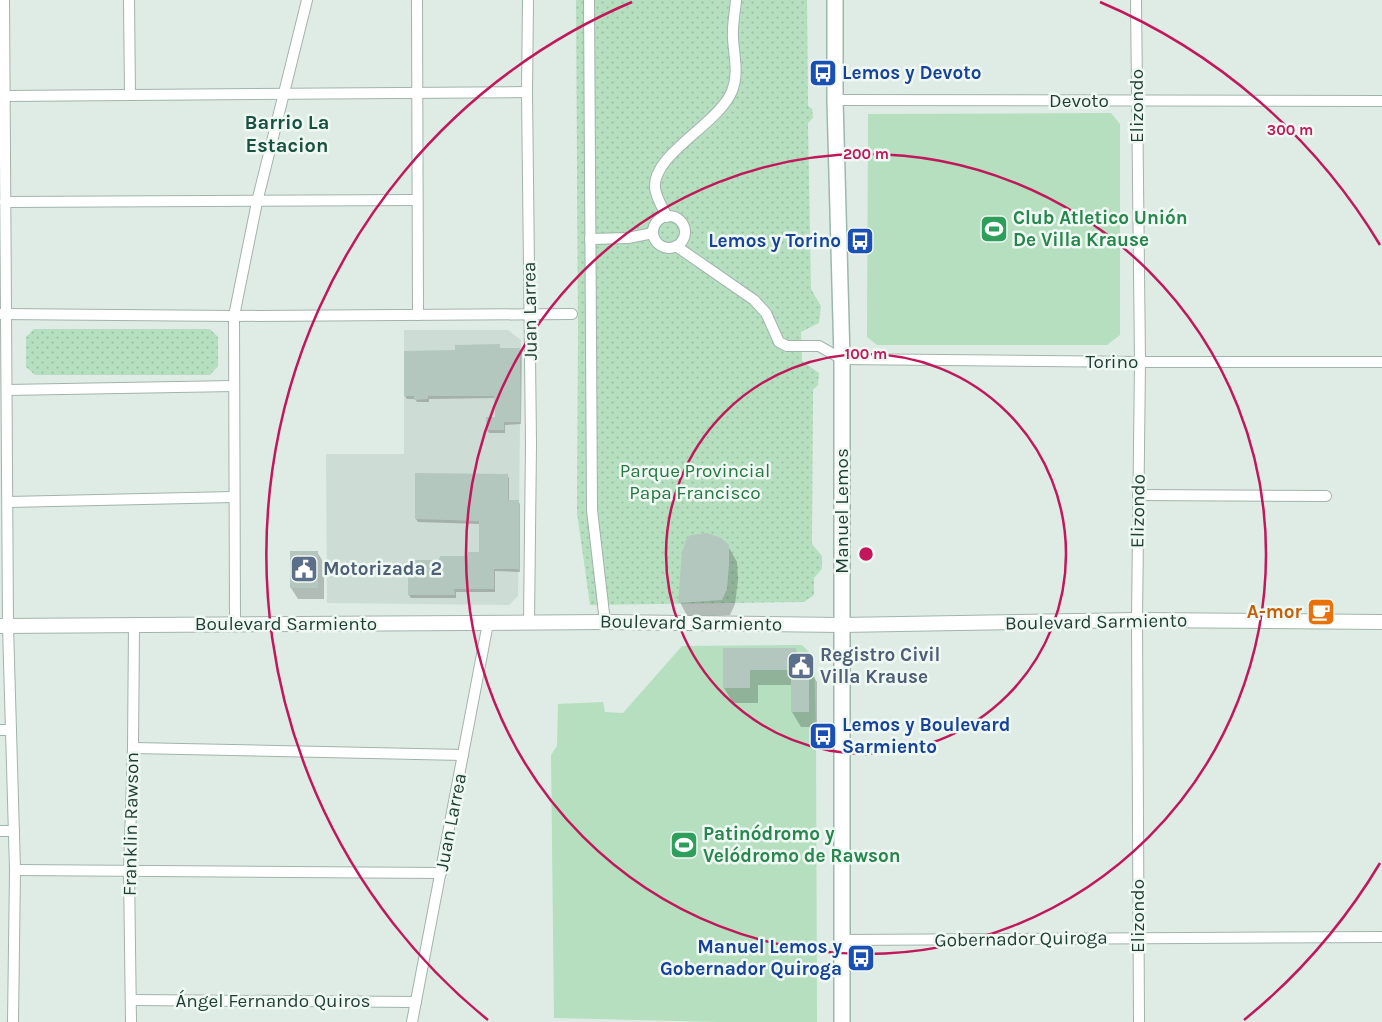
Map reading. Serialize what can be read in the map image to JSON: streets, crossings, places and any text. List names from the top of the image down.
{
  "streets": {
    "main road": ["Manuel Lemos"],
    "street": [
      "Devoto",
      "Elizondo",
      "Juan Larrea",
      "Torino",
      "Boulevard Sarmiento",
      "Franklin Rawson",
      "Gobernador Quiroga",
      "Ángel Fernando Quiros"
    ]
  },
  "crossings": [
    ["Devoto", "Elizondo"],
    ["Devoto", "Manuel Lemos"],
    ["Elizondo", "Torino"],
    ["Elizondo", "Boulevard Sarmiento"],
    ["Elizondo", "Gobernador Quiroga"],
    ["Juan Larrea", "Boulevard Sarmiento"],
    ["Juan Larrea", "Ángel Fernando Quiros"],
    ["Torino", "Manuel Lemos"],
    ["Manuel Lemos", "Boulevard Sarmiento"],
    ["Manuel Lemos", "Gobernador Quiroga"],
    ["Boulevard Sarmiento", "Franklin Rawson"],
    ["Franklin Rawson", "Ángel Fernando Quiros"]
  ],
  "districts": ["Barrio La Estacion"],
  "parks": ["Parque Provincial Papa Francisco"],
  "places": {
    "bus stop": [
      "Lemos y Devoto",
      "Lemos y Torino",
      "Lemos y Boulevard Sarmiento",
      "Manuel Lemos y Gobernador Quiroga"
    ],
    "sports": ["Club Atletico Unión De Villa Krause", "Patinódromo y Velódromo de Rawson"],
    "public building": ["Motorizada 2", "Registro Civil Villa Krause"],
    "cafe": ["A-mor"]
  },
  "rings": ["300 m", "200 m", "100 m"]
}
